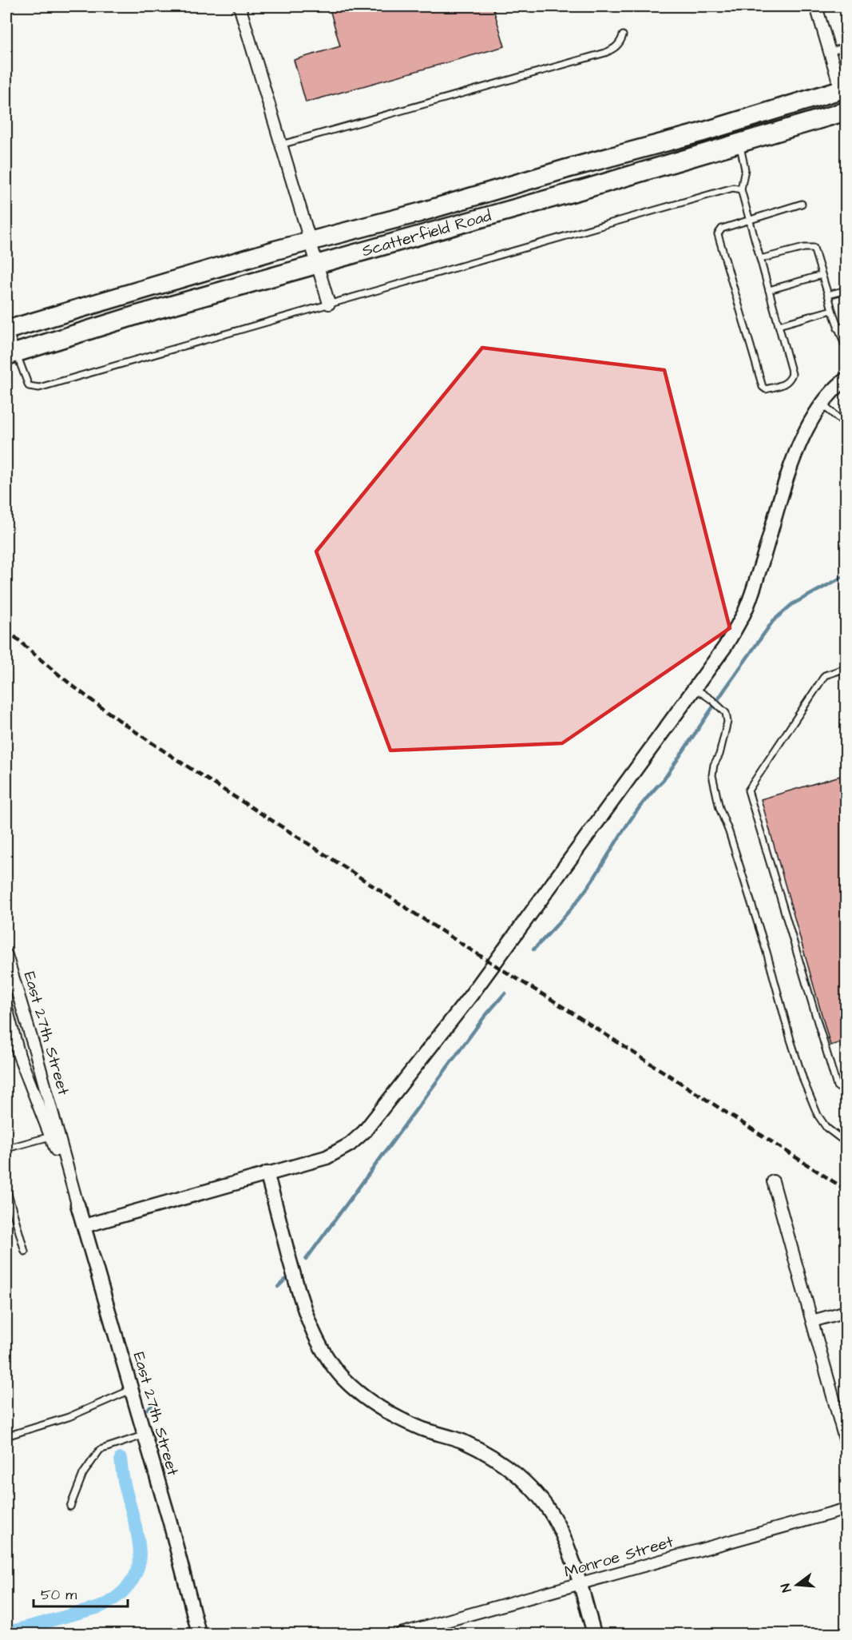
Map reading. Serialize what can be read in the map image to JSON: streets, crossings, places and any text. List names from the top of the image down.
{
  "streets": {
    "main road": ["Scatterfield Road"],
    "street": ["East 27th Street", "Monroe Street"]
  },
  "scale_bar": "50 m",
  "north": "left"
}
